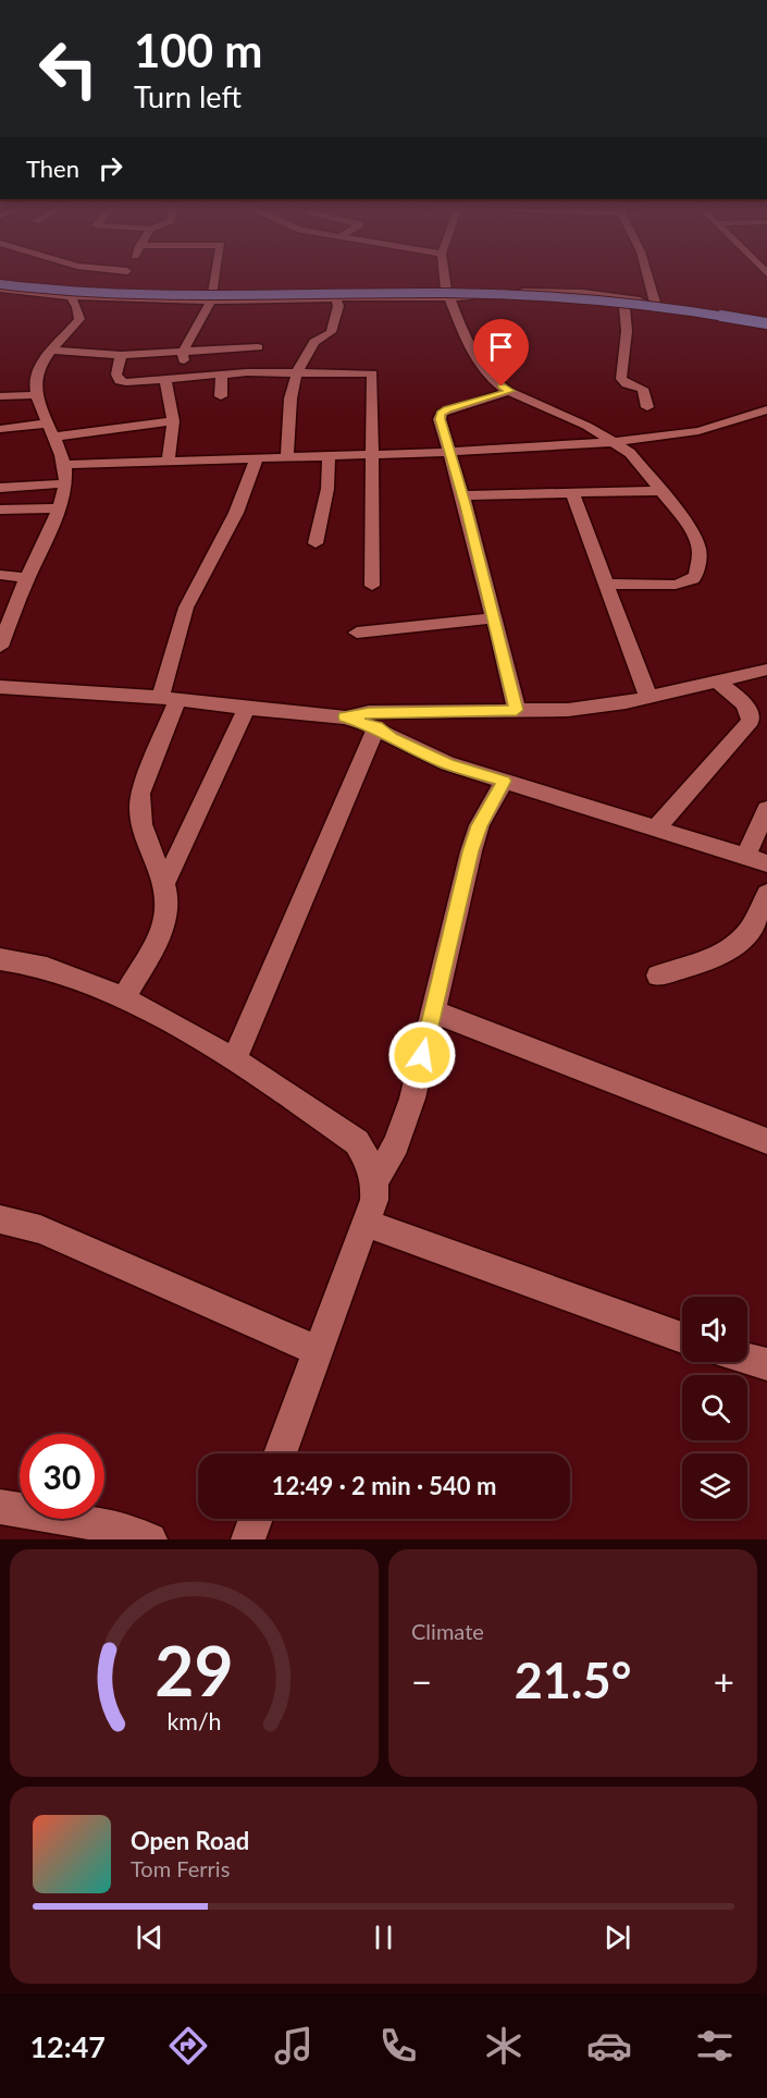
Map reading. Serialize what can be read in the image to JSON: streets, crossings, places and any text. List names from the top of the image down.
{
  "page": {
    "turn": ["100 m", "Turn left"],
    "then": "Then",
    "limit": "30",
    "trip": "12:49 · 2 min · 540 m",
    "tile": "Climate",
    "heat": ["−", "21.5°", "+"],
    "song": ["Open Road", "Tom Ferris"],
    "tabs": "12:47",
    "gauge": ["29", "km/h"]
  }
}
